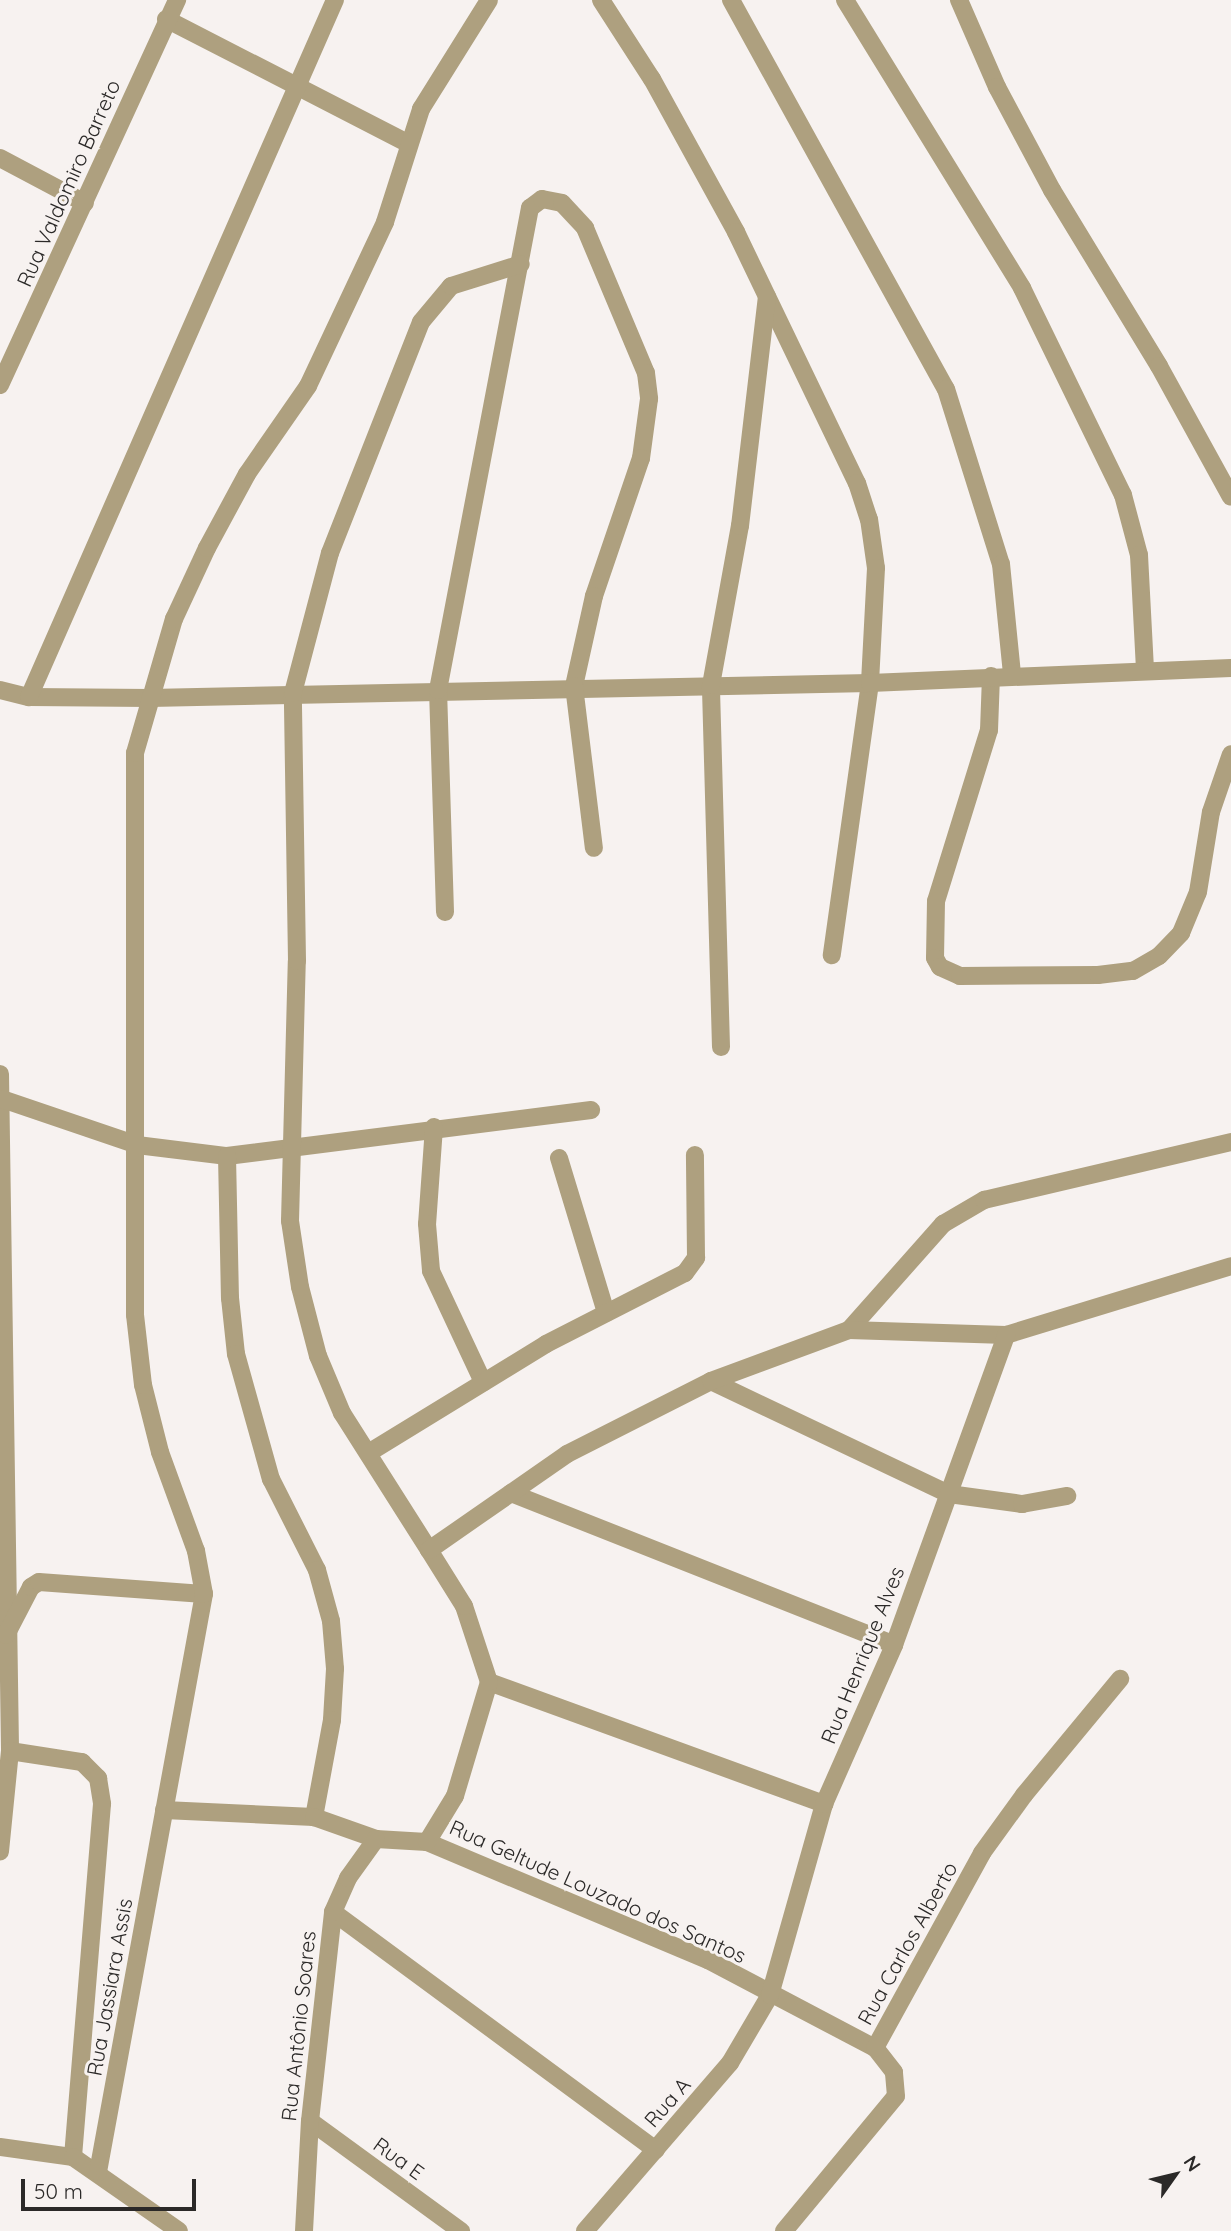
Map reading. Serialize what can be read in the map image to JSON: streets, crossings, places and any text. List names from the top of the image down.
{
  "streets": {
    "street": [
      "Rua Valdomiro Barreto",
      "Rua Henrique Alves",
      "Rua Geltude Louzado dos Santos",
      "Rua Carlos Alberto",
      "Rua Jassiara Assis",
      "Rua Antônio Soares",
      "Rua A",
      "Rua E"
    ]
  },
  "crossings": [
    ["Rua Henrique Alves", "Rua Geltude Louzado dos Santos"],
    ["Rua Henrique Alves", "Rua A"],
    ["Rua Geltude Louzado dos Santos", "Rua Carlos Alberto"],
    ["Rua Geltude Louzado dos Santos", "Rua Jassiara Assis"],
    ["Rua Geltude Louzado dos Santos", "Rua Antônio Soares"],
    ["Rua Geltude Louzado dos Santos", "Rua A"],
    ["Rua Antônio Soares", "Rua E"]
  ],
  "scale_bar": "50 m",
  "north": "top right"
}
